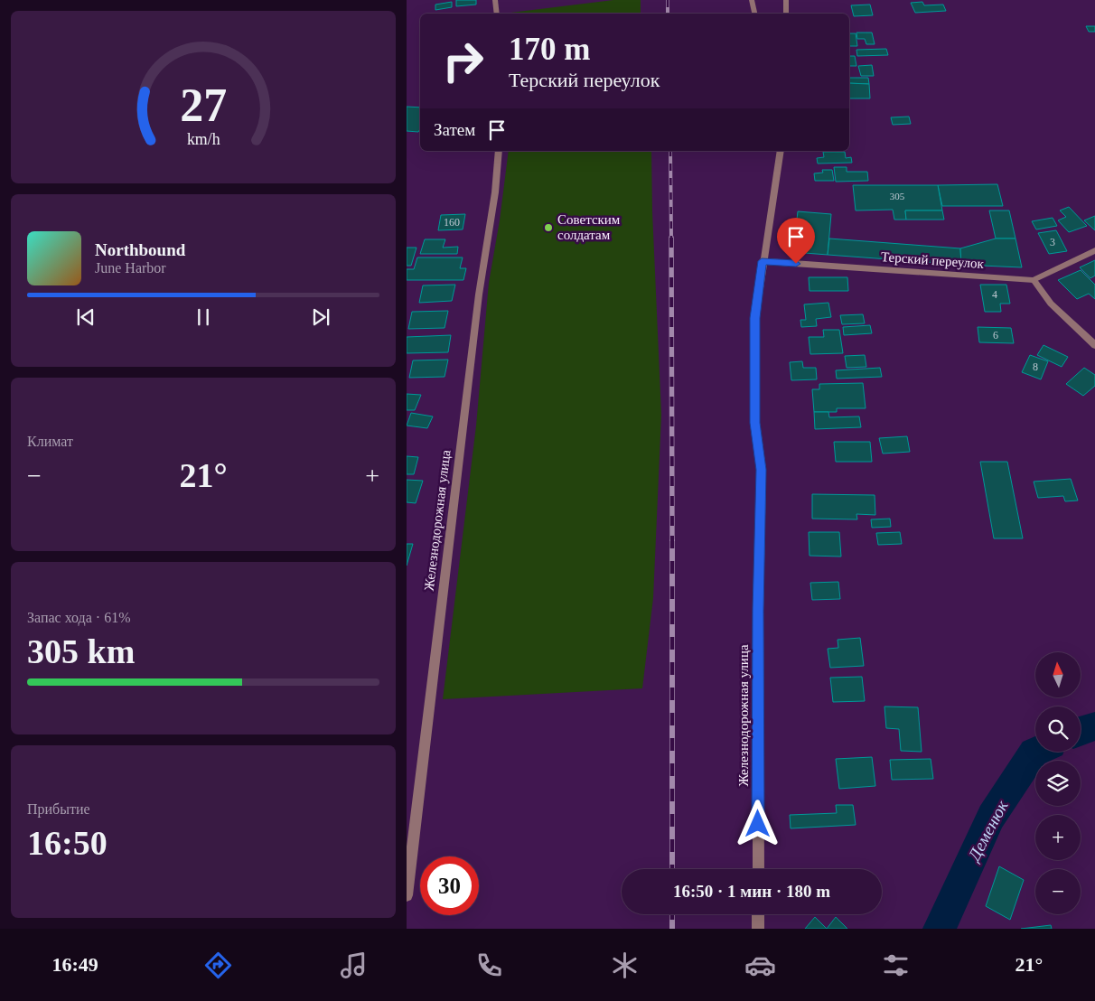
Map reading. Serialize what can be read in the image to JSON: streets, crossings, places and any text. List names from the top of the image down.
{
  "streets": {
    "street": ["Терский переулок", "Железнодорожная улица"]
  },
  "crossings": [
    ["Терский переулок", "Железнодорожная улица"]
  ],
  "water": ["Деменюк"],
  "places": ["Советским солдатам"],
  "house_numbers": [
    "305",
    "160",
    "3",
    "4",
    "6",
    "8"
  ],
  "north": "top",
  "page": {
    "turn": ["170 m", "Терский переулок"],
    "then": "Затем",
    "song": ["Northbound", "June Harbor"],
    "tile": [
      "Климат",
      ["Запас хода · 61%", "305 km"],
      ["Прибытие", "16:50"]
    ],
    "heat": ["−", "21°", "+"],
    "map_buttons": ["+", "−"],
    "limit": "30",
    "trip": "16:50 · 1 мин · 180 m",
    "tabs": ["16:49", "21°"],
    "gauge": ["27", "km/h"]
  }
}
